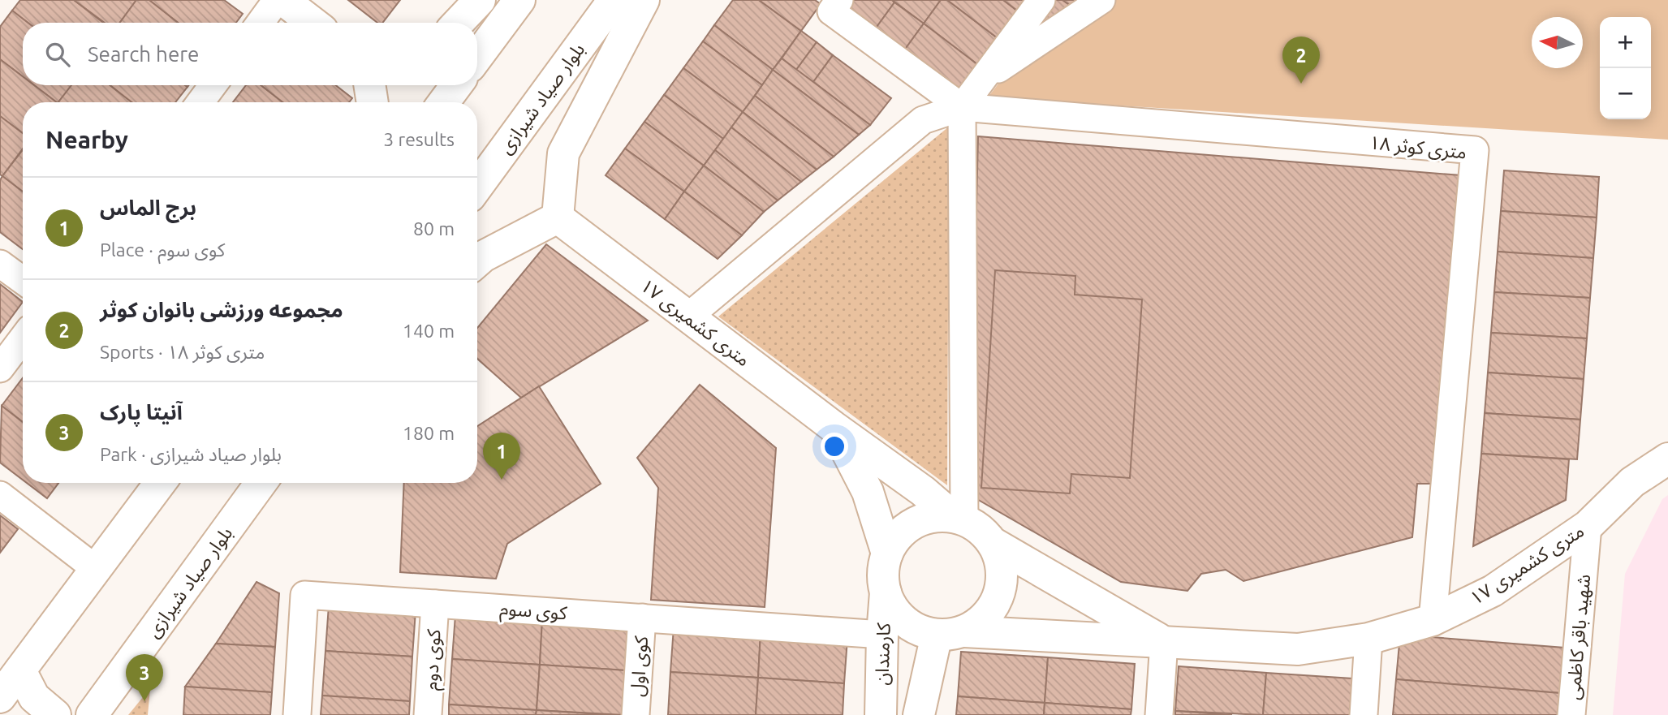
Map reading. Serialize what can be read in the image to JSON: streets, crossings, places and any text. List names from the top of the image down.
{
  "streets": {
    "street": [
      "بلوار صیاد شیرازی",
      "۱۸ متری کوثر",
      "۱۷ متری کشمیری",
      "کوی سوم",
      "شهید باقر کاظمی",
      "کارمندان",
      "کوی دوم",
      "کوی اول"
    ]
  },
  "crossings": [
    ["۱۸ متری کوثر", "۱۷ متری کشمیری"],
    ["۱۷ متری کشمیری", "شهید باقر کاظمی"],
    ["۱۷ متری کشمیری", "کارمندان"],
    ["کوی سوم", "کارمندان"],
    ["کوی سوم", "کوی دوم"],
    ["کوی سوم", "کوی اول"]
  ],
  "north": "left",
  "page": {
    "map_buttons": ["+", "−"],
    "search": "Search here",
    "pins": ["2", "1", "3"],
    "heading": ["Nearby", "3 results"],
    "list": [
      {
        "mark": "1",
        "name": "برج الماس",
        "note": "Place · کوی سوم",
        "value": "80 m"
      },
      {
        "mark": "2",
        "name": "مجموعه ورزشی بانوان کوثر",
        "note": "Sports · ۱۸ متری کوثر",
        "value": "140 m"
      },
      {
        "mark": "3",
        "name": "آنیتا پارک",
        "note": "Park · بلوار صیاد شیرازی",
        "value": "180 m"
      }
    ]
  }
}
